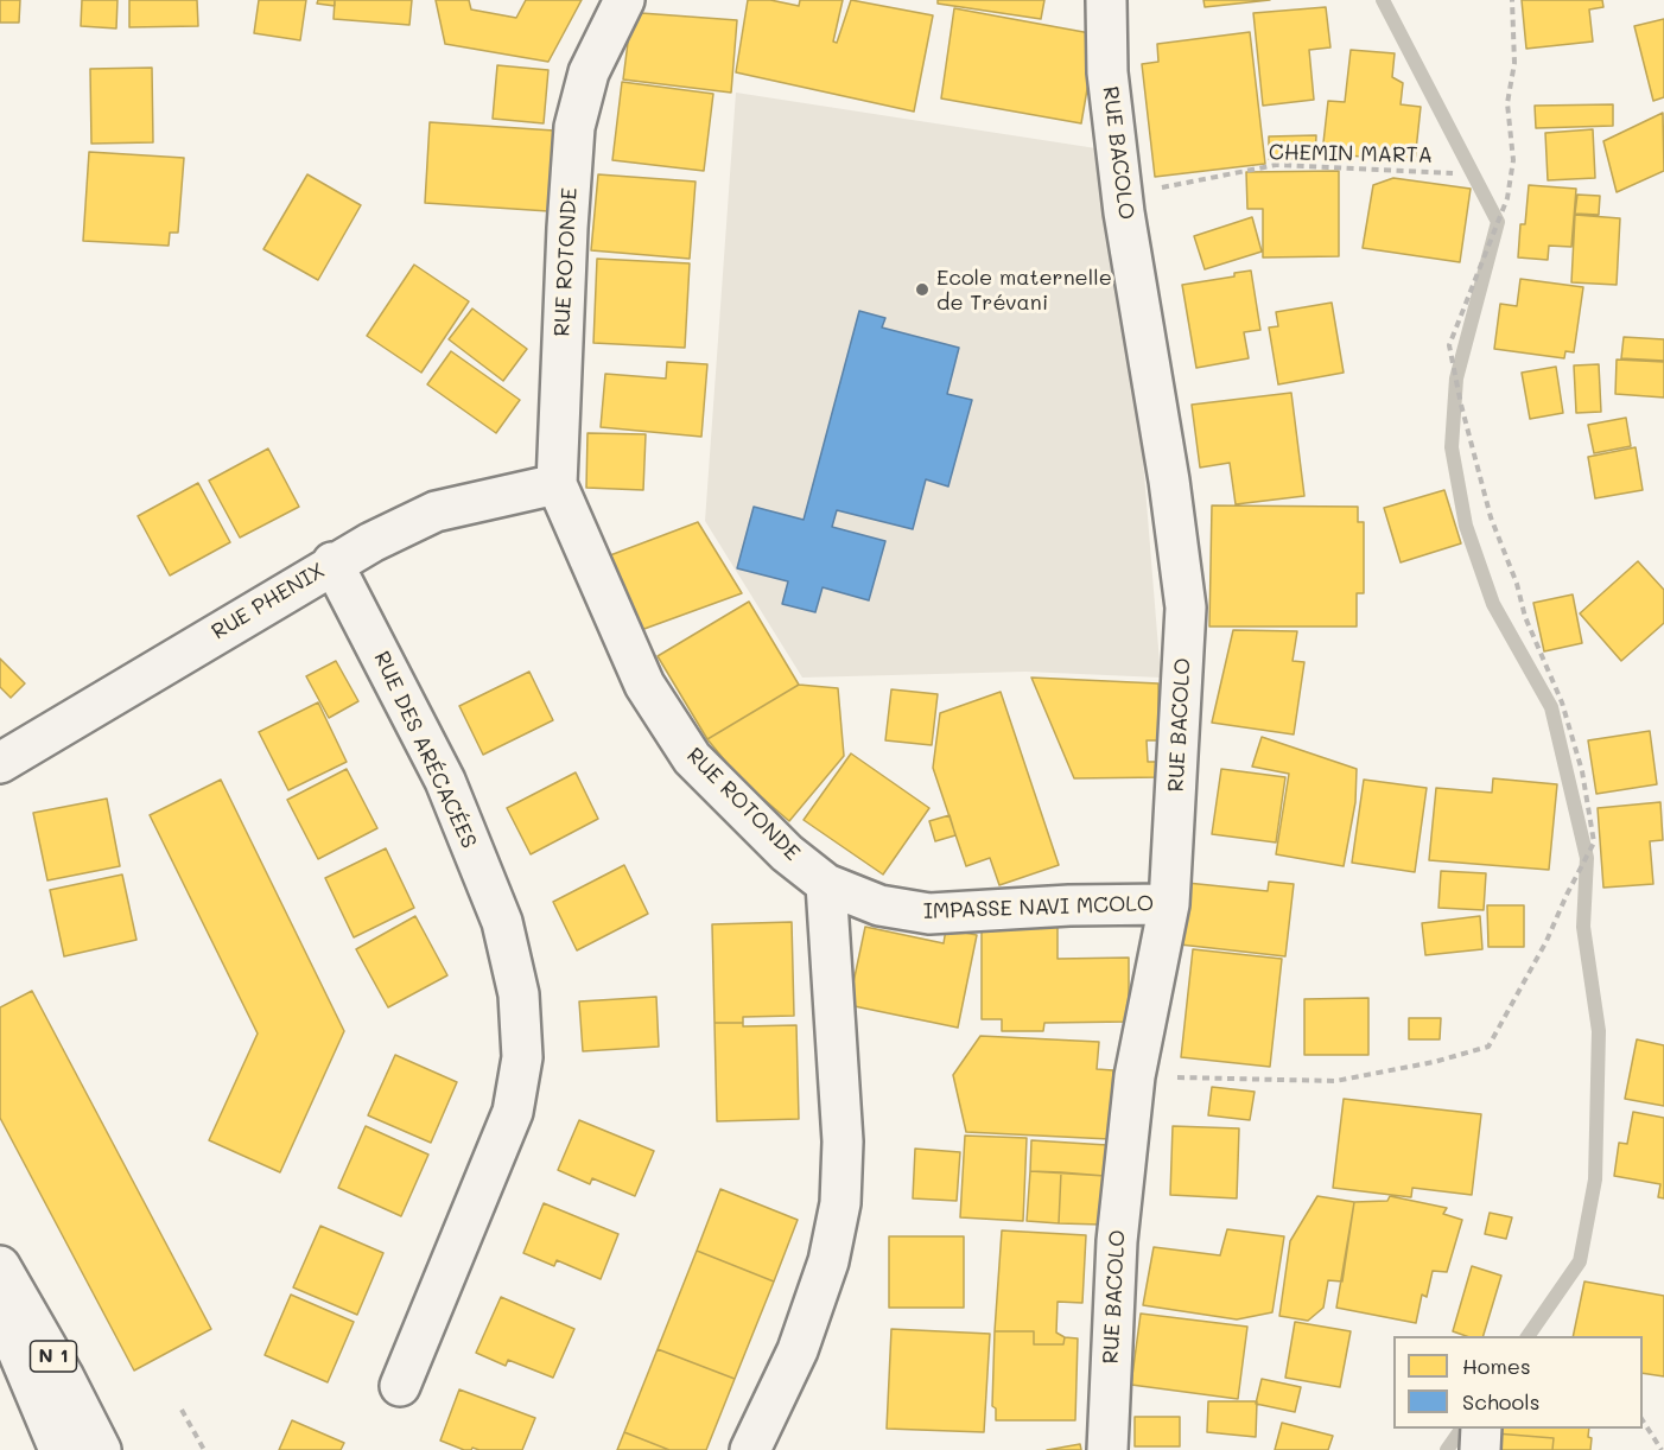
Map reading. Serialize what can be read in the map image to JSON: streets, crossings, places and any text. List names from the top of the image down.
{
  "streets": {
    "street": [
      "RUE BACOLO",
      "RUE ROTONDE",
      "RUE PHENIX",
      "RUE DES ARÉCACÉES",
      "IMPASSE NAVI MCOLO",
      "N 1"
    ],
    "path": ["CHEMIN MARTA"]
  },
  "crossings": [
    ["RUE BACOLO", "CHEMIN MARTA"],
    ["RUE BACOLO", "IMPASSE NAVI MCOLO"],
    ["RUE ROTONDE", "RUE PHENIX"],
    ["RUE ROTONDE", "IMPASSE NAVI MCOLO"],
    ["RUE PHENIX", "RUE DES ARÉCACÉES"]
  ],
  "places": ["Ecole maternelle de Trévani"],
  "legend": ["Homes", "Schools"]
}
